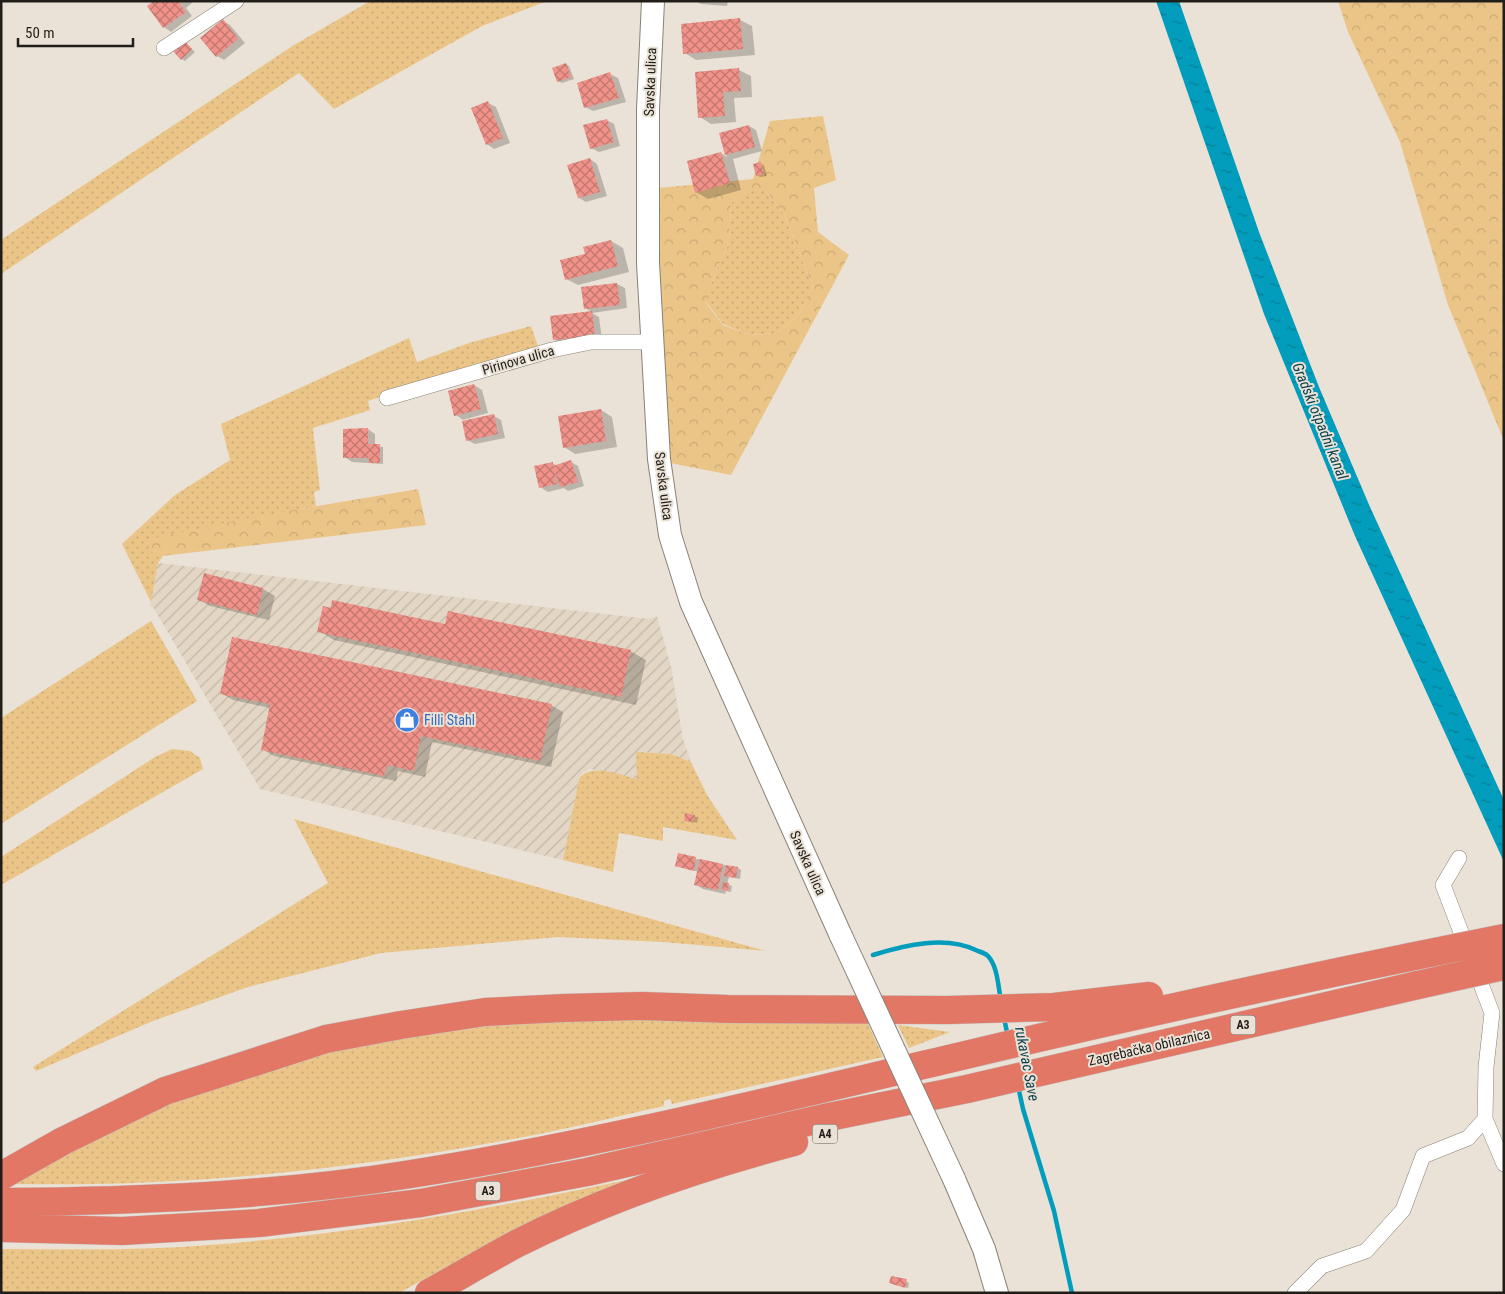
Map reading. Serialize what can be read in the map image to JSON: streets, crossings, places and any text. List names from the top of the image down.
{
  "streets": {
    "highway": ["A3", "Zagrebačka obilaznica", "A4"],
    "main road": ["Savska ulica"],
    "street": ["Pirinova ulica"]
  },
  "crossings": [
    ["Savska ulica", "Pirinova ulica"],
    ["A3", "Zagrebačka obilaznica"],
    ["A3", "A4"],
    ["Zagrebačka obilaznica", "A4"]
  ],
  "water": ["Gradski otpadni kanal", "rukavac Save"],
  "places": {
    "shop": ["Filli Stahl"]
  },
  "scale_bar": "50 m"
}
